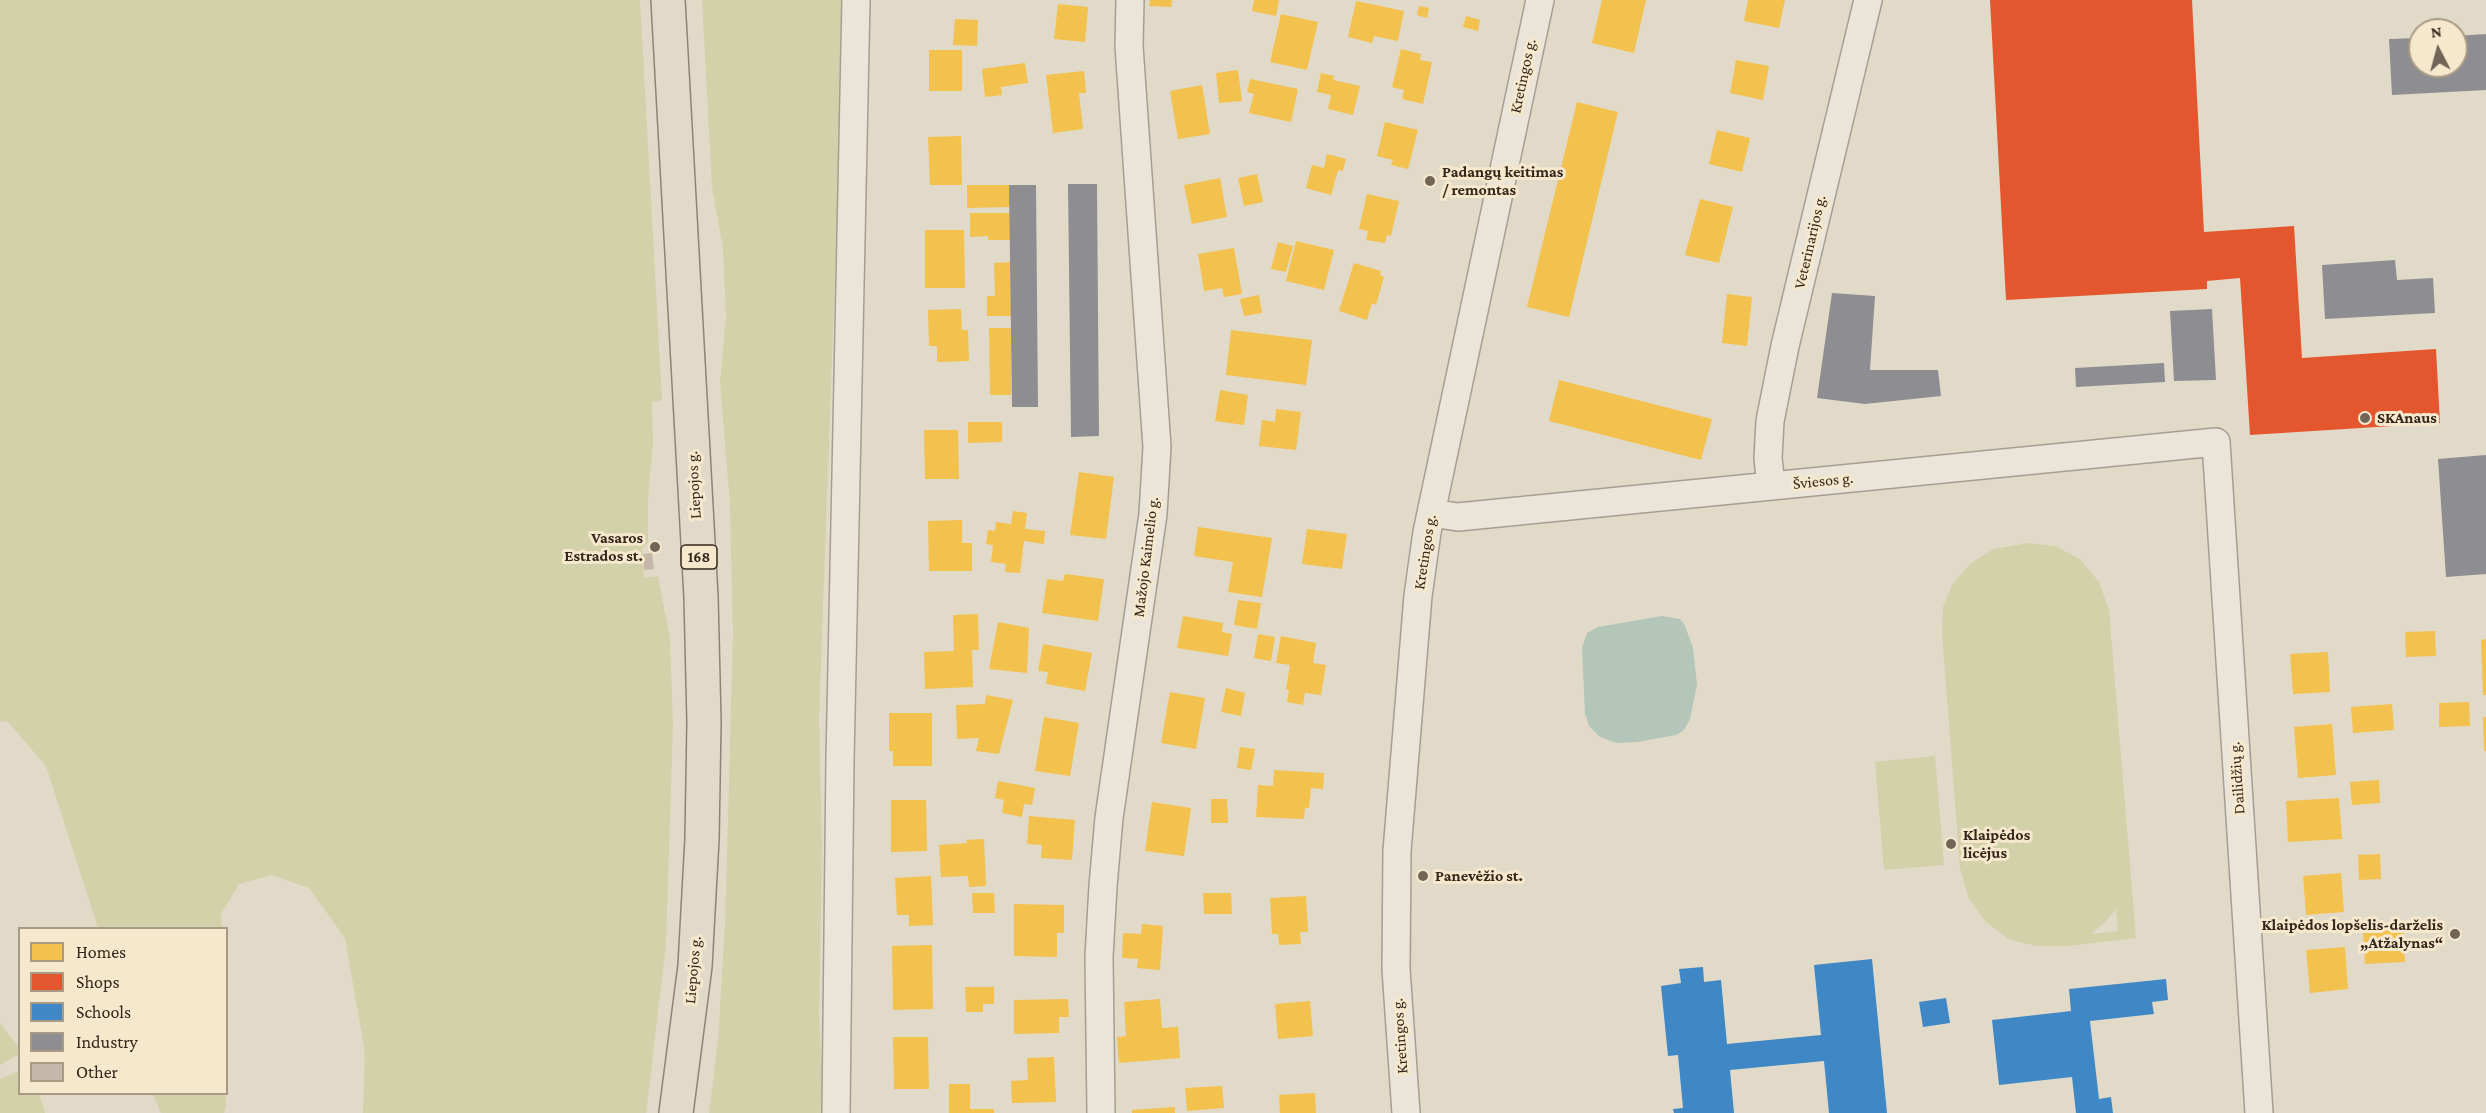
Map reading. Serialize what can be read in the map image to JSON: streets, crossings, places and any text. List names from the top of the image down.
{
  "streets": {
    "main road": ["Liepojos g.", "168"],
    "street": [
      "Kretingos g.",
      "Veterinarijos g.",
      "Šviesos g.",
      "Mažojo Kaimelio g.",
      "Dailidžių g."
    ]
  },
  "crossings": [
    ["Kretingos g.", "Šviesos g."],
    ["Veterinarijos g.", "Šviesos g."],
    ["Šviesos g.", "Dailidžių g."]
  ],
  "places": [
    "Padangų keitimas / remontas",
    "SKAnaus",
    "Vasaros Estrados st.",
    "Klaipėdos licėjus",
    "Panevėžio st.",
    "Klaipėdos lopšelis-darželis „Atžalynas“"
  ],
  "legend": [
    "Homes",
    "Shops",
    "Schools",
    "Industry",
    "Other"
  ],
  "north": "top"
}
